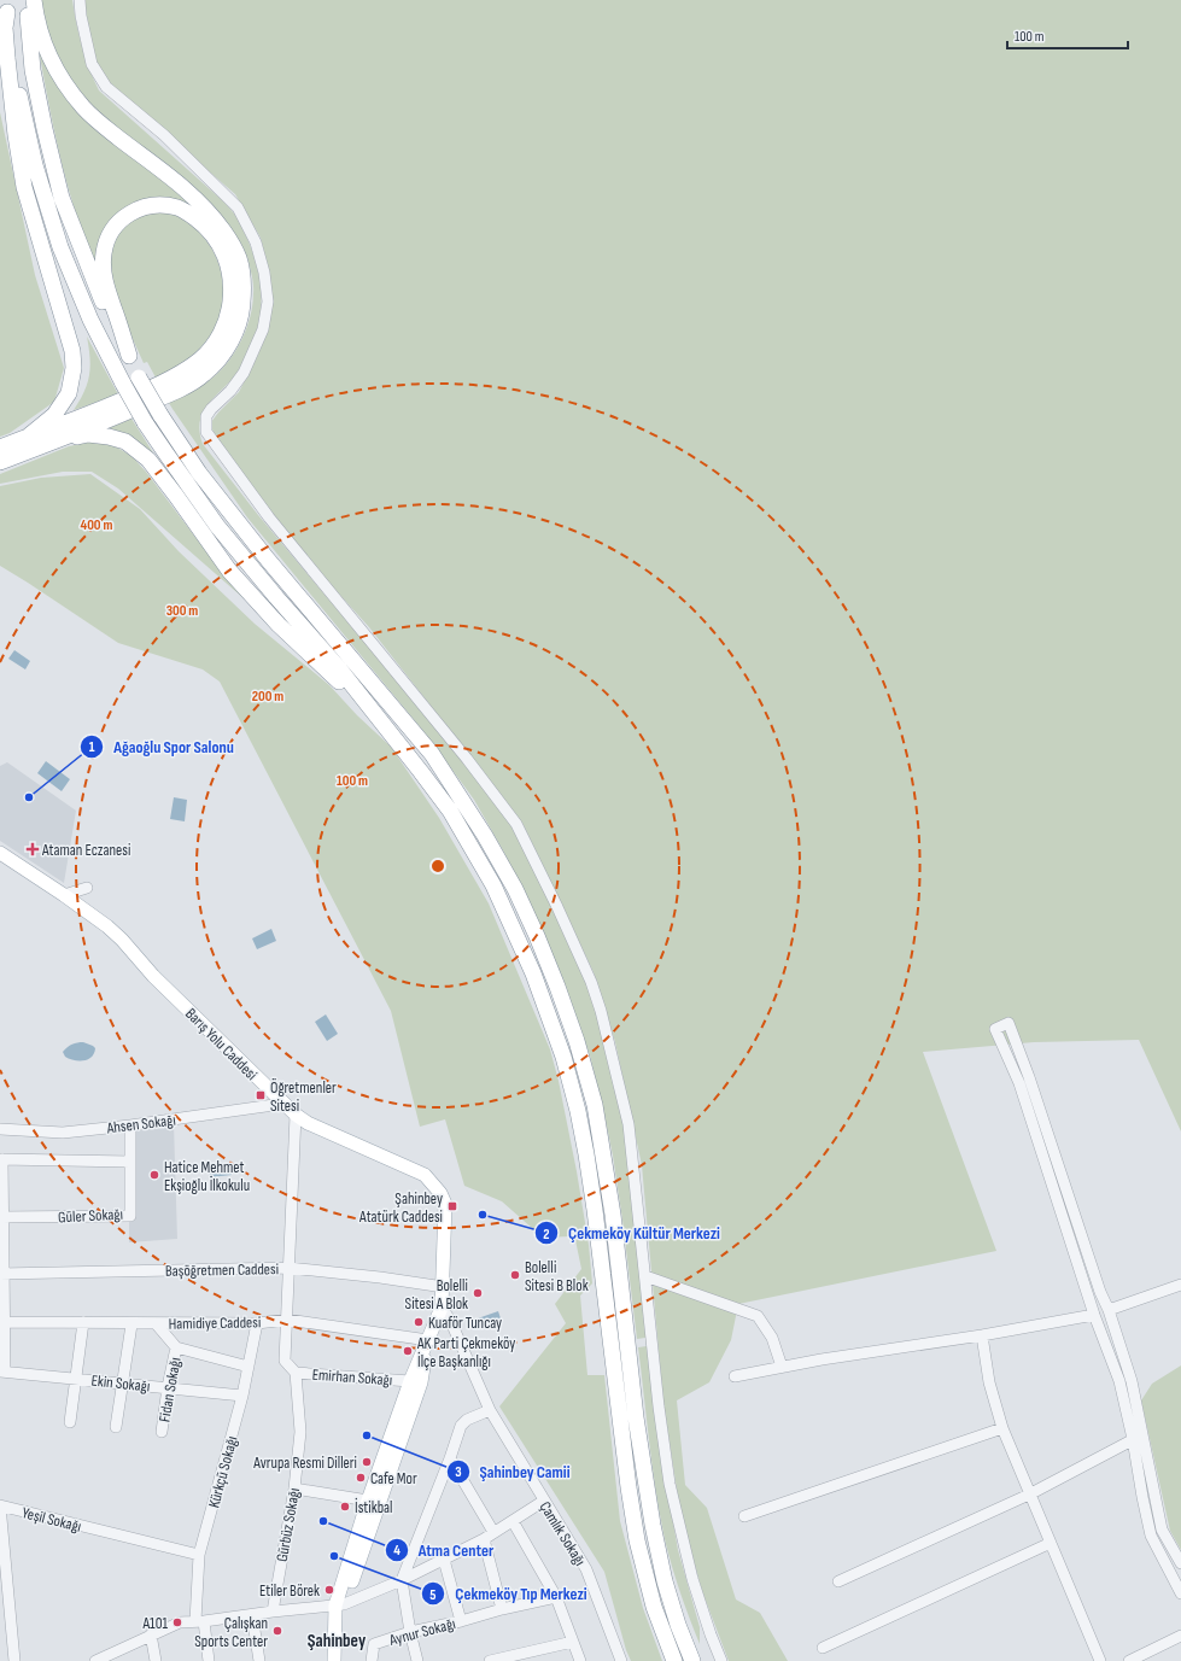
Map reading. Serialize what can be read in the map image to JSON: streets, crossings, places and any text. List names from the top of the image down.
{
  "streets": {
    "main road": ["Barış Yolu Caddesi"],
    "street": [
      "Ahsen Sokağı",
      "Güler Sokağı",
      "Başöğretmen Caddesi",
      "Hamidiye Caddesi",
      "Emirhan Sokağı",
      "Ekin Sokağı",
      "Fidan Sokağı",
      "Kürkçü Sokağı",
      "Yeşil Sokağı",
      "Gürbüz Sokağı",
      "Çamlık Sokağı",
      "Aynur Sokağı"
    ]
  },
  "crossings": [
    ["Barış Yolu Caddesi", "Ahsen Sokağı"],
    ["Barış Yolu Caddesi", "Başöğretmen Caddesi"],
    ["Barış Yolu Caddesi", "Gürbüz Sokağı"],
    ["Başöğretmen Caddesi", "Gürbüz Sokağı"],
    ["Hamidiye Caddesi", "Kürkçü Sokağı"],
    ["Hamidiye Caddesi", "Gürbüz Sokağı"],
    ["Emirhan Sokağı", "Gürbüz Sokağı"],
    ["Ekin Sokağı", "Fidan Sokağı"],
    ["Ekin Sokağı", "Kürkçü Sokağı"],
    ["Kürkçü Sokağı", "Yeşil Sokağı"]
  ],
  "districts": ["Şahinbey"],
  "places": {
    "other": [
      "Ağaoğlu Spor Salonu",
      "Hatice Mehmet Ekşioğlu İlkokulu",
      "Çekmeköy Kültür Merkezi",
      "Bolelli Sitesi B Blok",
      "Bolelli Sitesi A Blok",
      "Kuaför Tuncay",
      "AK Parti Çekmeköy İlçe Başkanlığı",
      "Şahinbey Camii",
      "Avrupa Resmi Dilleri",
      "Cafe Mor",
      "İstikbal",
      "Atma Center",
      "Çekmeköy Tıp Merkezi",
      "Etiler Börek",
      "A101",
      "Çalışkan Sports Center"
    ],
    "health": ["Ataman Eczanesi"],
    "transit": ["Öğretmenler Sitesi", "Şahinbey Atatürk Caddesi"]
  },
  "scale_bar": "100 m",
  "rings": [
    "400 m",
    "300 m",
    "200 m",
    "100 m"
  ]
}
